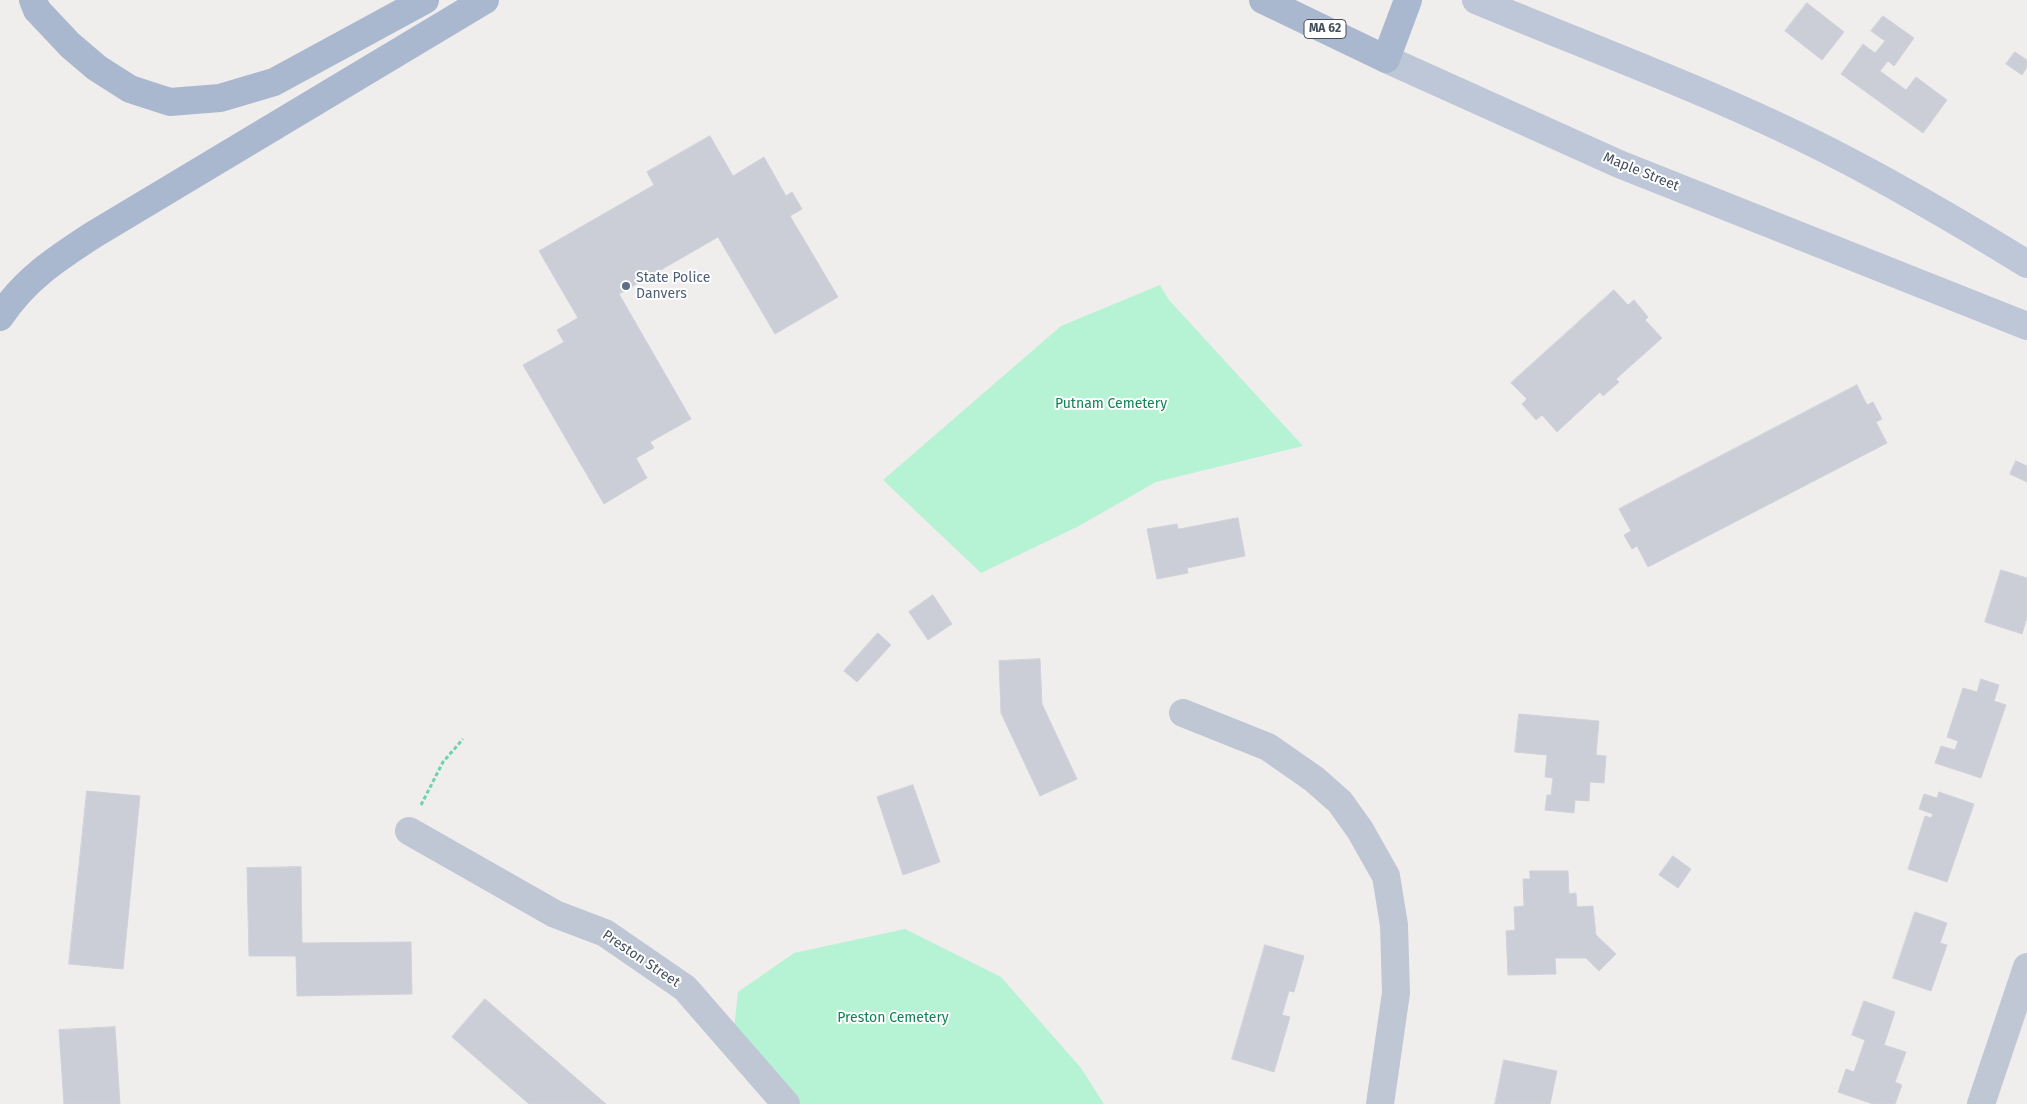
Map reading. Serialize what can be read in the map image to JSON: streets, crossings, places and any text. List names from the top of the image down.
{
  "streets": {
    "main road": ["MA 62", "Maple Street"],
    "street": ["Preston Street"]
  },
  "parks": ["Putnam Cemetery", "Preston Cemetery"],
  "places": ["State Police Danvers"]
}
